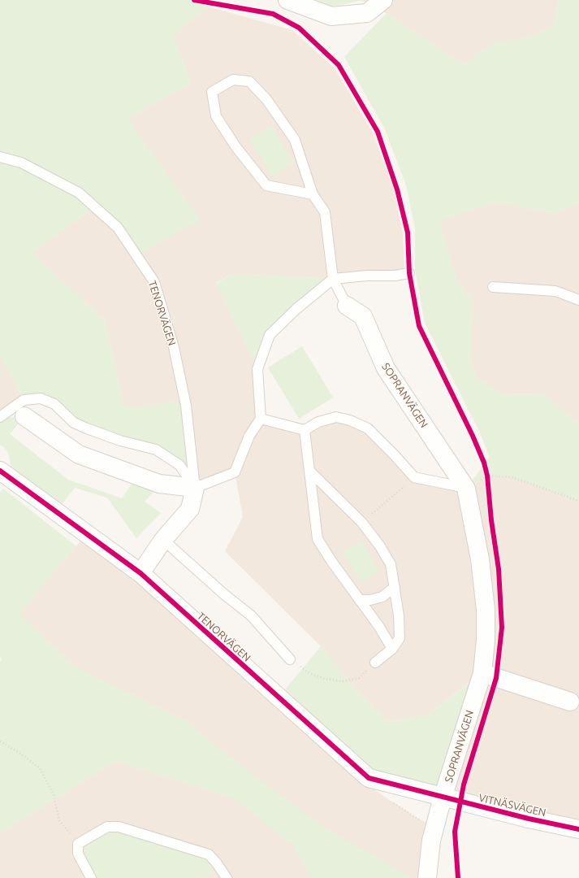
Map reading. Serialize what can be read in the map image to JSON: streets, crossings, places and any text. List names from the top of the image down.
{
  "streets": {
    "street": ["TENORVÄGEN", "SOPRANVÄGEN", "VITNÄSVÄGEN"]
  },
  "crossings": [
    ["TENORVÄGEN", "SOPRANVÄGEN"],
    ["TENORVÄGEN", "VITNÄSVÄGEN"],
    ["SOPRANVÄGEN", "VITNÄSVÄGEN"]
  ]
}
